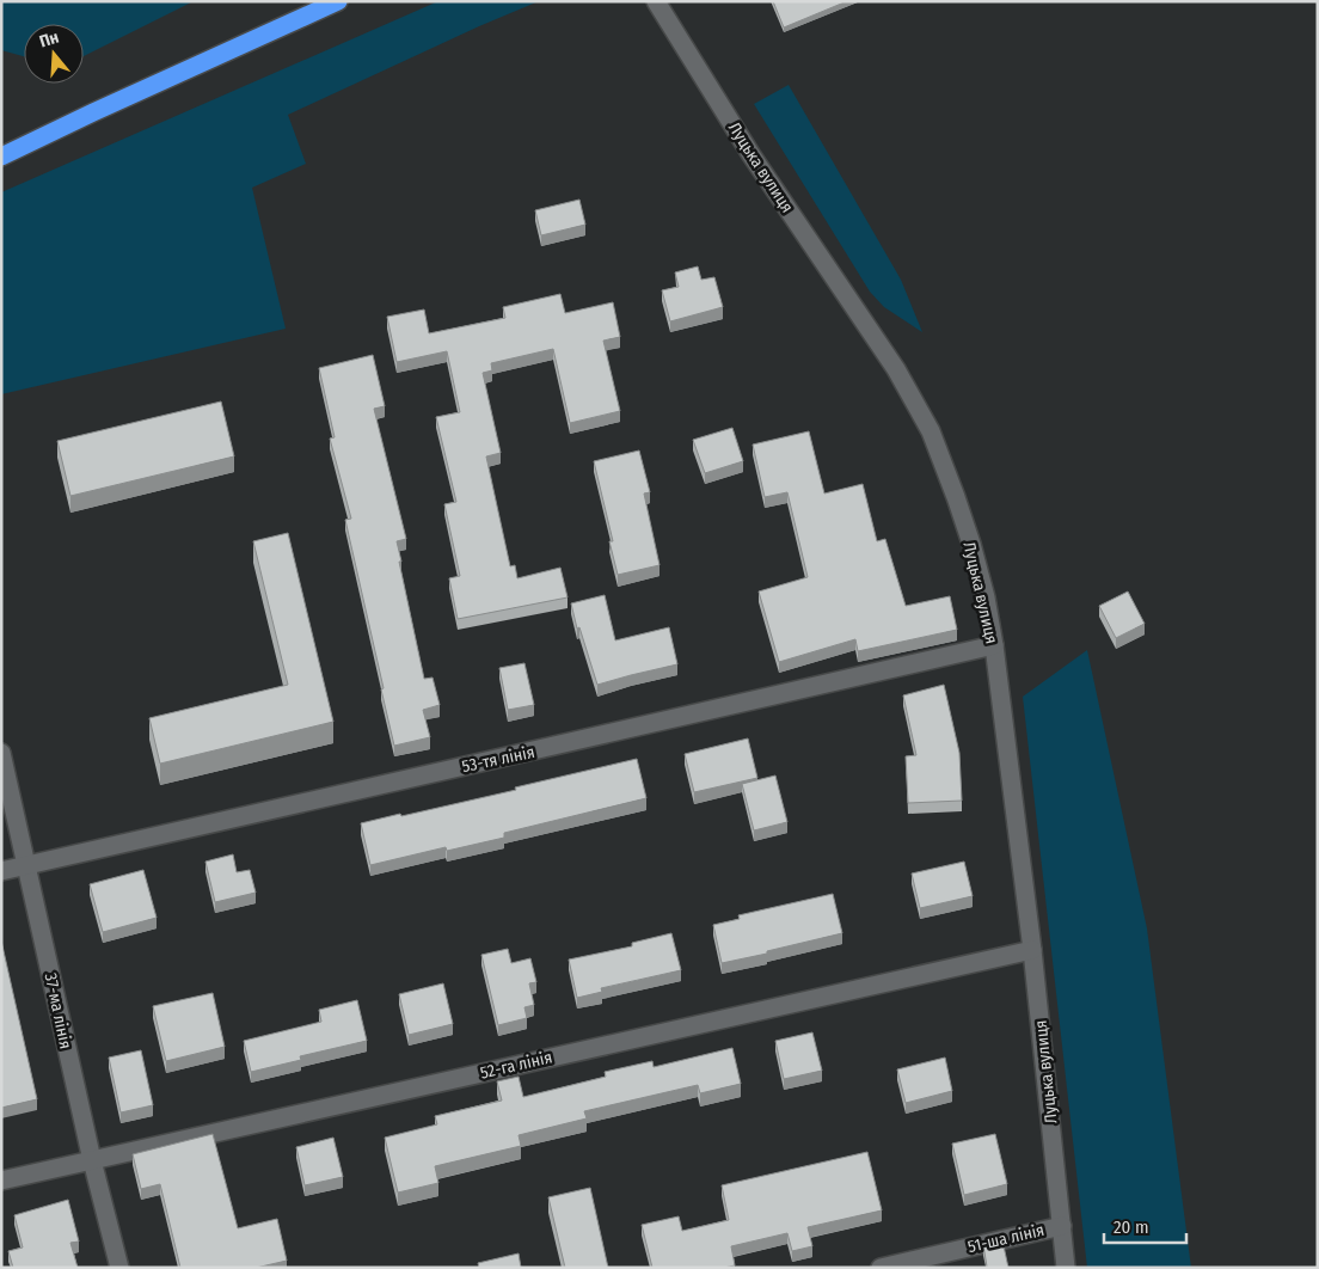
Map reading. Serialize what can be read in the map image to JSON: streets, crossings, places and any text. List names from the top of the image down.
{
  "streets": {
    "street": [
      "Луцька вулиця",
      "53-тя лінія",
      "37-ма лінія",
      "52-га лінія",
      "51-ша лінія"
    ]
  },
  "crossings": [
    ["Луцька вулиця", "53-тя лінія"],
    ["Луцька вулиця", "52-га лінія"],
    ["Луцька вулиця", "51-ша лінія"],
    ["53-тя лінія", "37-ма лінія"],
    ["37-ма лінія", "52-га лінія"]
  ],
  "scale_bar": "20 m",
  "north": "top"
}
